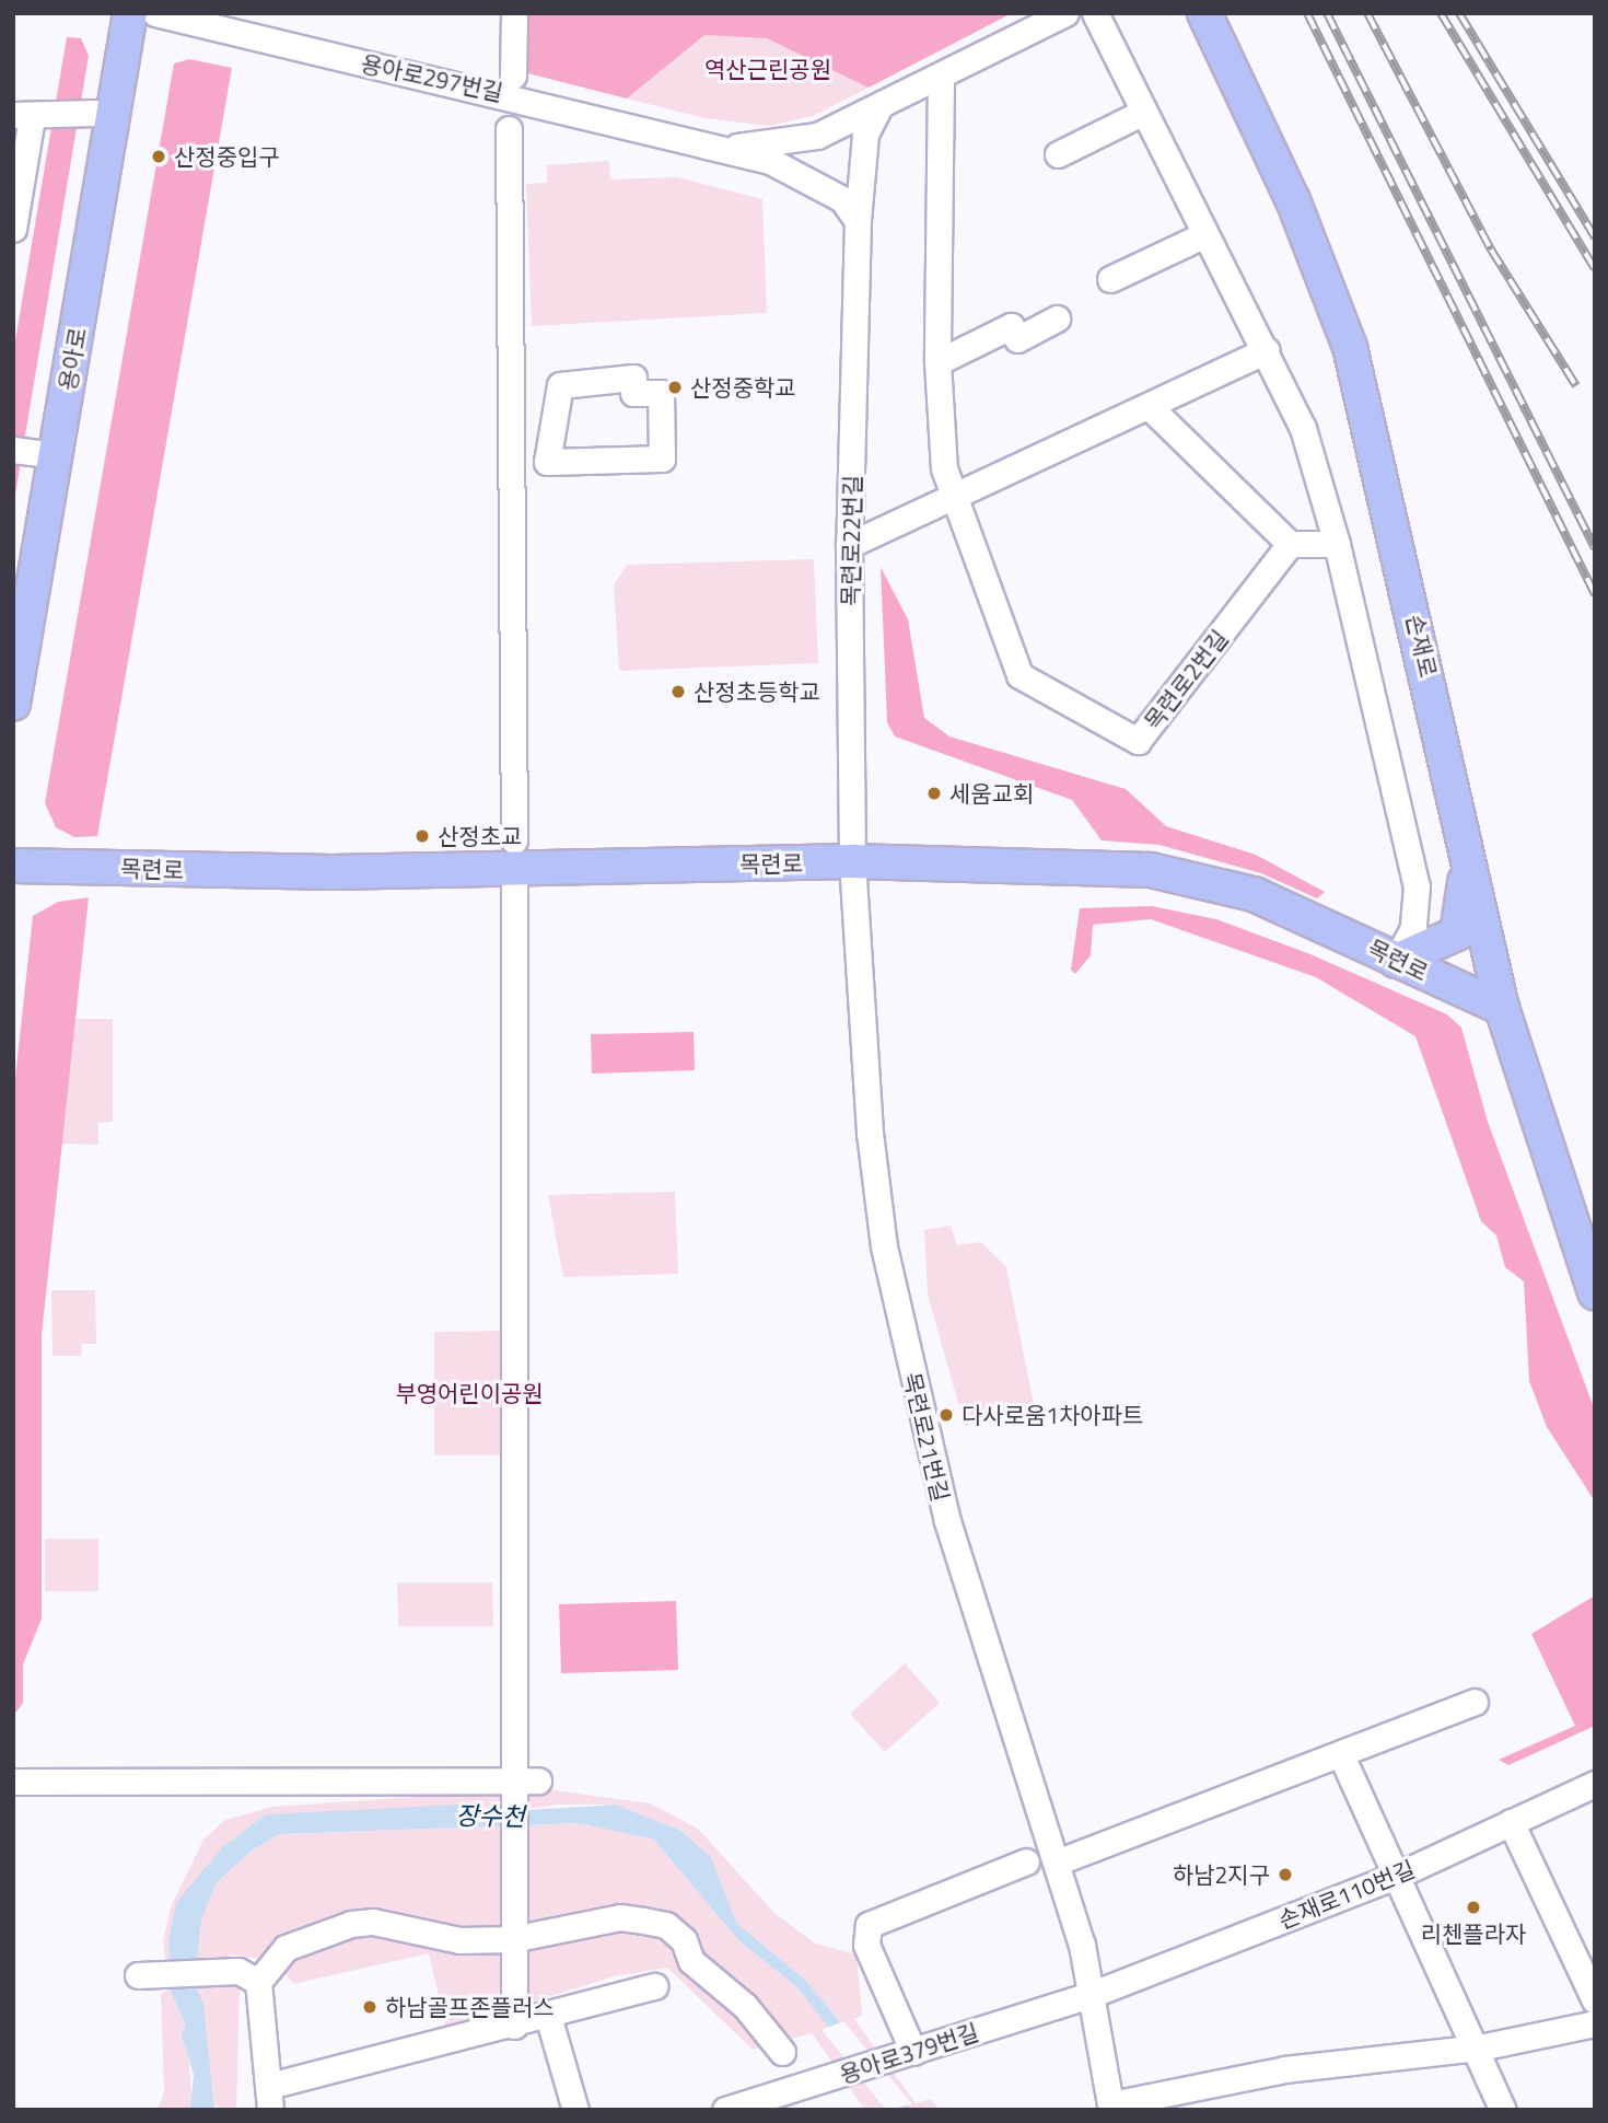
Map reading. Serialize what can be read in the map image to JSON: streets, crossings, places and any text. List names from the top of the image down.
{
  "streets": {
    "main road": ["용아로", "손재로", "목련로"],
    "street": [
      "용아로297번길",
      "목련로22번길",
      "목련로2번길",
      "목련로21번길",
      "손재로110번길",
      "용아로379번길"
    ]
  },
  "crossings": [
    ["용아로297번길", "목련로22번길"],
    ["목련로22번길", "목련로"],
    ["목련로22번길", "목련로21번길"],
    ["손재로", "목련로"],
    ["목련로", "목련로21번길"],
    ["목련로21번길", "손재로110번길"],
    ["목련로21번길", "용아로379번길"],
    ["손재로110번길", "용아로379번길"]
  ],
  "water": ["장수천"],
  "parks": ["역산근린공원", "부영어린이공원"],
  "places": [
    "산정중입구",
    "산정중학교",
    "산정초등학교",
    "세움교회",
    "산정초교",
    "다사로움1차아파트",
    "하남2지구",
    "리첸플라자",
    "하남골프존플러스"
  ]
}
